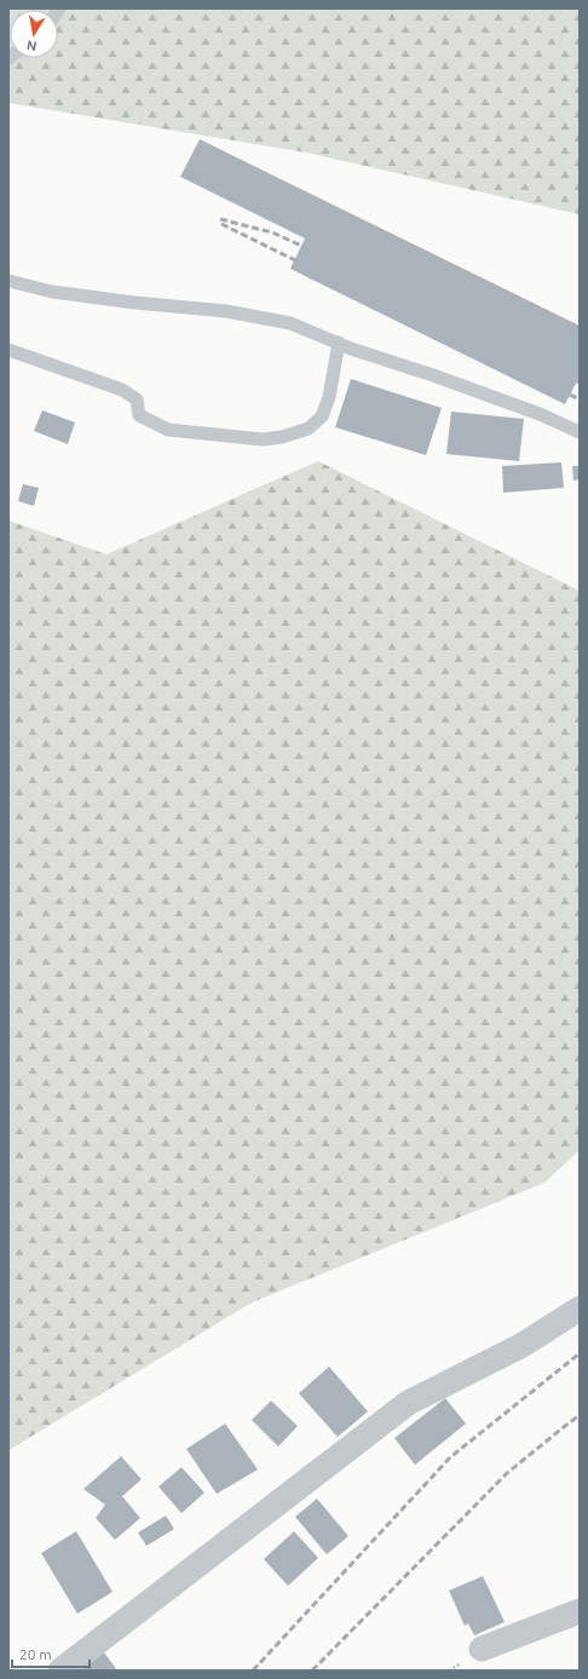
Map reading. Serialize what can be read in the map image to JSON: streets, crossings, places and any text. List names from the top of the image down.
{
  "scale_bar": "20 m",
  "north": "bottom"
}
